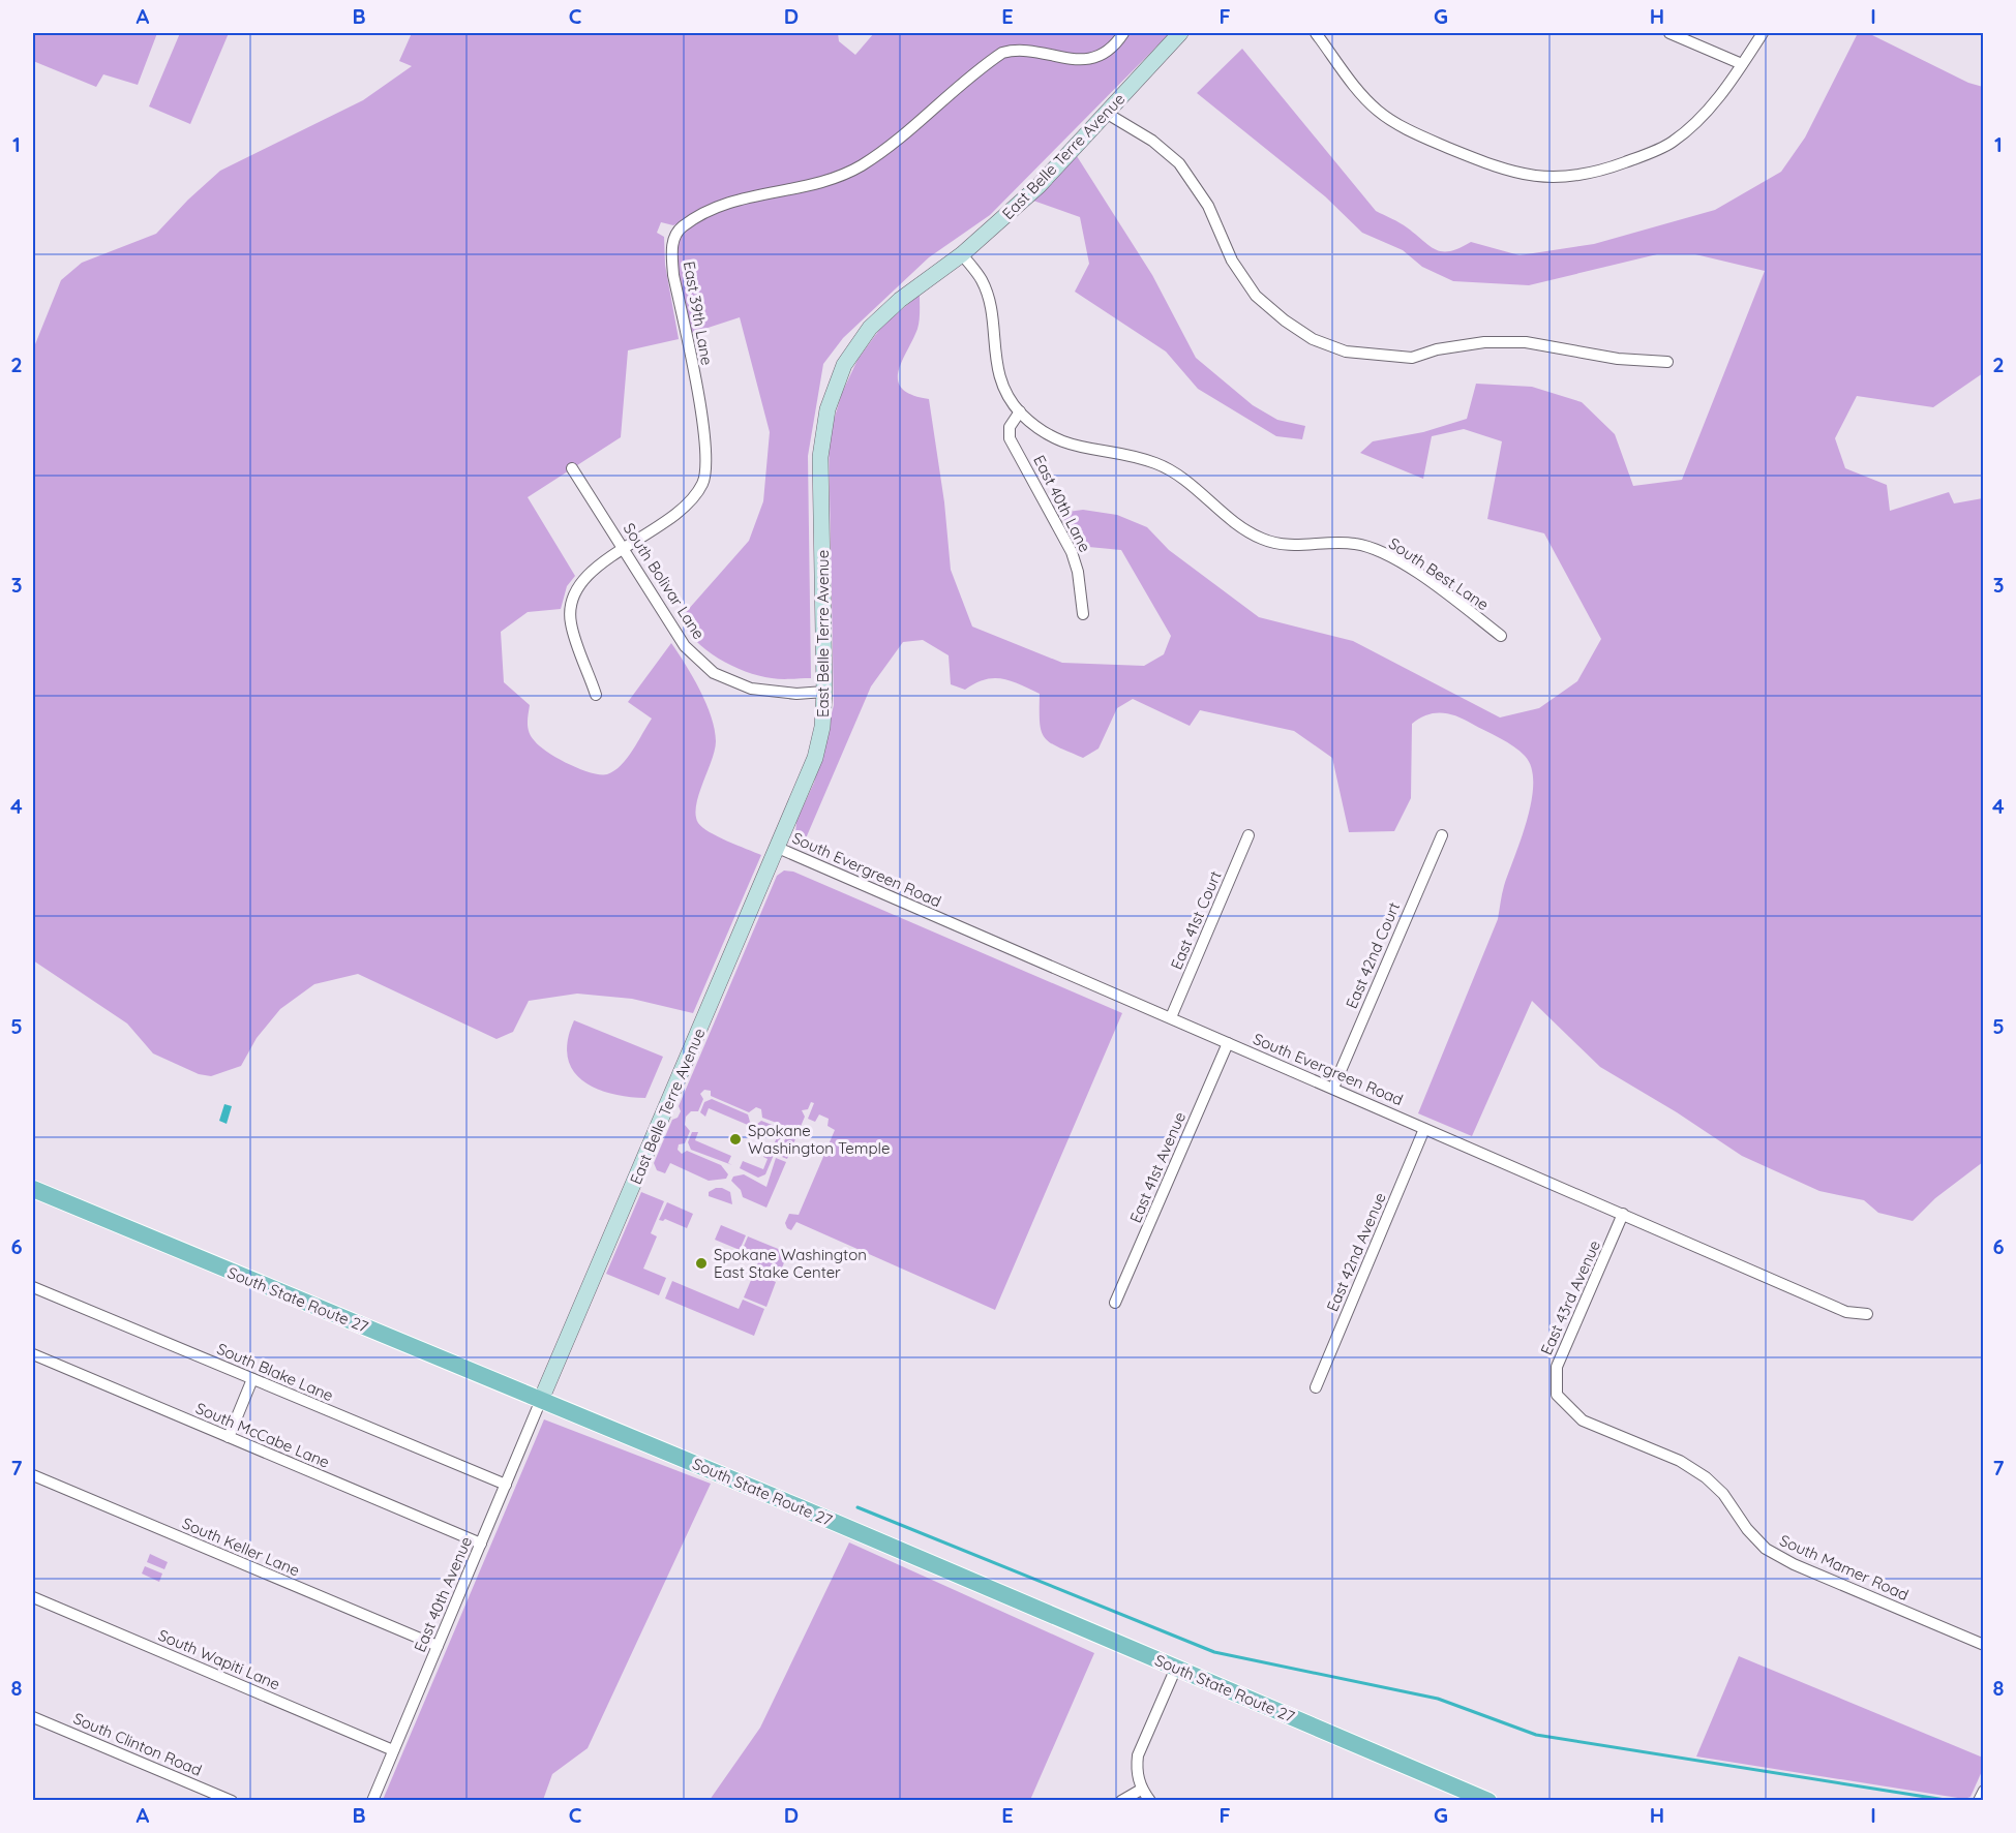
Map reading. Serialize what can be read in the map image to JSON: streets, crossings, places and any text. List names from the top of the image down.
{
  "streets": {
    "main road": ["South State Route 27"],
    "street": [
      "East Belle Terre Avenue",
      "East 39th Lane",
      "East 40th Lane",
      "South Best Lane",
      "South Bolivar Lane",
      "South Evergreen Road",
      "East 41st Court",
      "East 42nd Court",
      "East 41st Avenue",
      "East 42nd Avenue",
      "East 43rd Avenue",
      "South Blake Lane",
      "South McCabe Lane",
      "South Keller Lane",
      "South Mamer Road",
      "East 40th Avenue",
      "South Wapiti Lane",
      "South Clinton Road"
    ]
  },
  "crossings": [
    ["East Belle Terre Avenue", "South Bolivar Lane"],
    ["East Belle Terre Avenue", "South Evergreen Road"],
    ["East Belle Terre Avenue", "South State Route 27"],
    ["East Belle Terre Avenue", "East 40th Avenue"],
    ["East 39th Lane", "South Bolivar Lane"],
    ["East 40th Lane", "South Best Lane"],
    ["South Evergreen Road", "East 41st Court"],
    ["South Evergreen Road", "East 42nd Court"],
    ["South Evergreen Road", "East 41st Avenue"],
    ["South Evergreen Road", "East 42nd Avenue"],
    ["South Evergreen Road", "East 43rd Avenue"],
    ["East 43rd Avenue", "South Mamer Road"],
    ["South State Route 27", "East 40th Avenue"],
    ["South Blake Lane", "East 40th Avenue"],
    ["South McCabe Lane", "East 40th Avenue"],
    ["South Keller Lane", "East 40th Avenue"],
    ["East 40th Avenue", "South Wapiti Lane"]
  ],
  "places": ["Spokane Washington Temple", "Spokane Washington East Stake Center"],
  "grid": {
    "columns": [
      "A",
      "B",
      "C",
      "D",
      "E",
      "F",
      "G",
      "H",
      "I"
    ],
    "rows": [
      "1",
      "2",
      "3",
      "4",
      "5",
      "6",
      "7",
      "8"
    ]
  }
}
